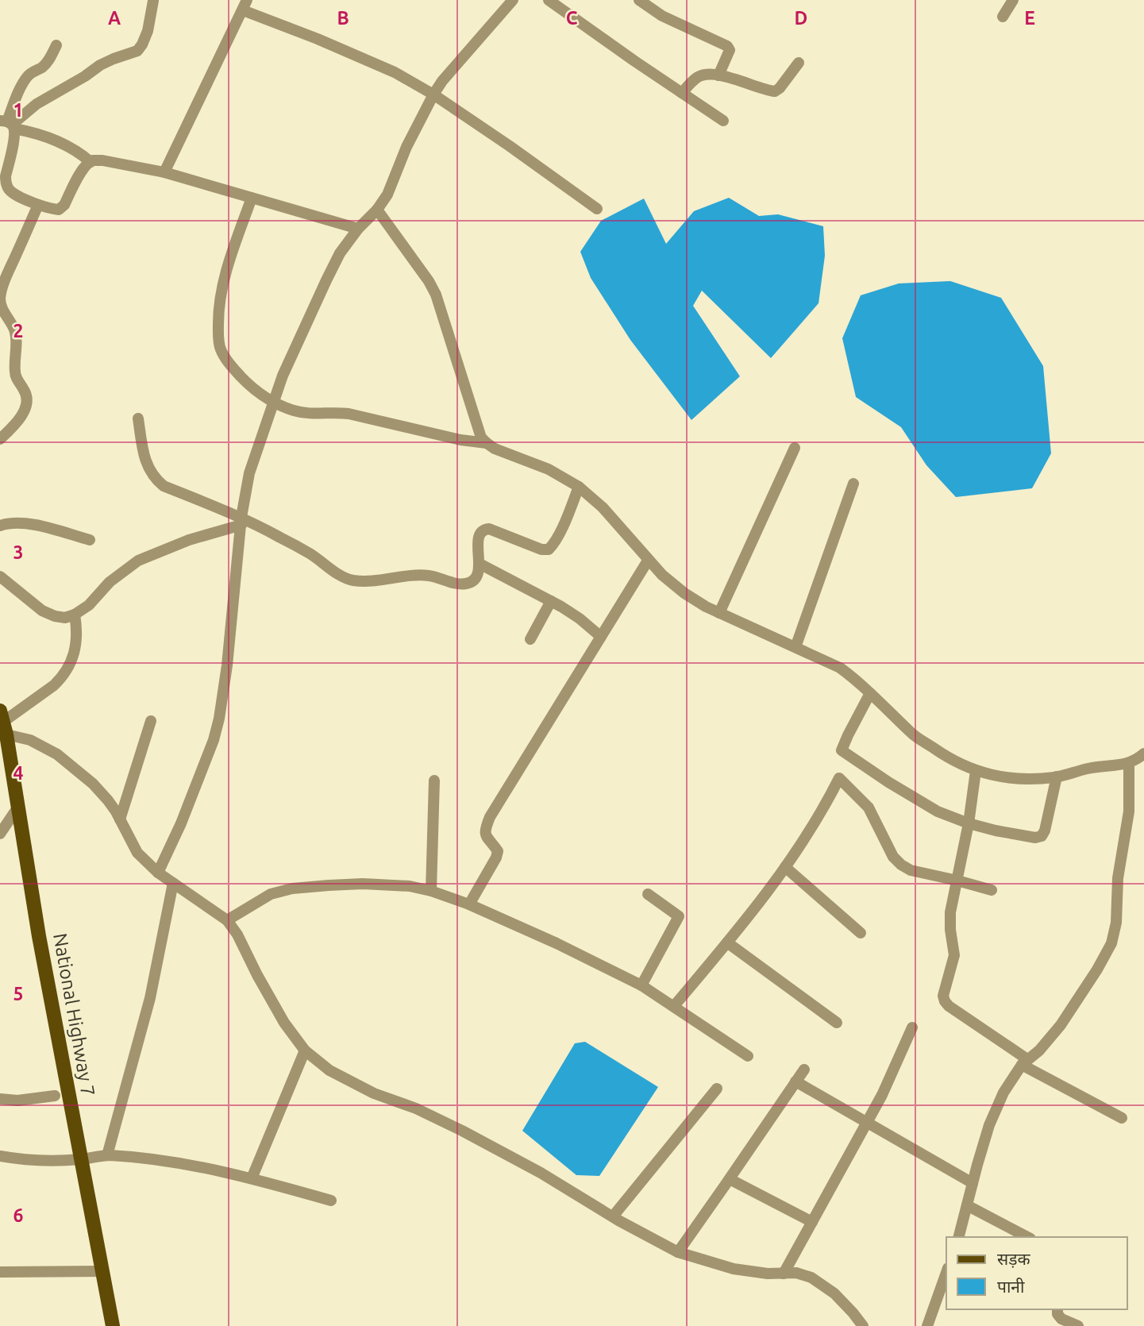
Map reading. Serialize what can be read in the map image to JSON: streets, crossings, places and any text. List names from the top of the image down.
{
  "streets": {
    "main road": ["National Highway 7"]
  },
  "legend": ["सड़क", "पानी"],
  "grid": {
    "columns": [
      "A",
      "B",
      "C",
      "D",
      "E"
    ],
    "rows": [
      "1",
      "2",
      "3",
      "4",
      "5",
      "6"
    ]
  }
}
